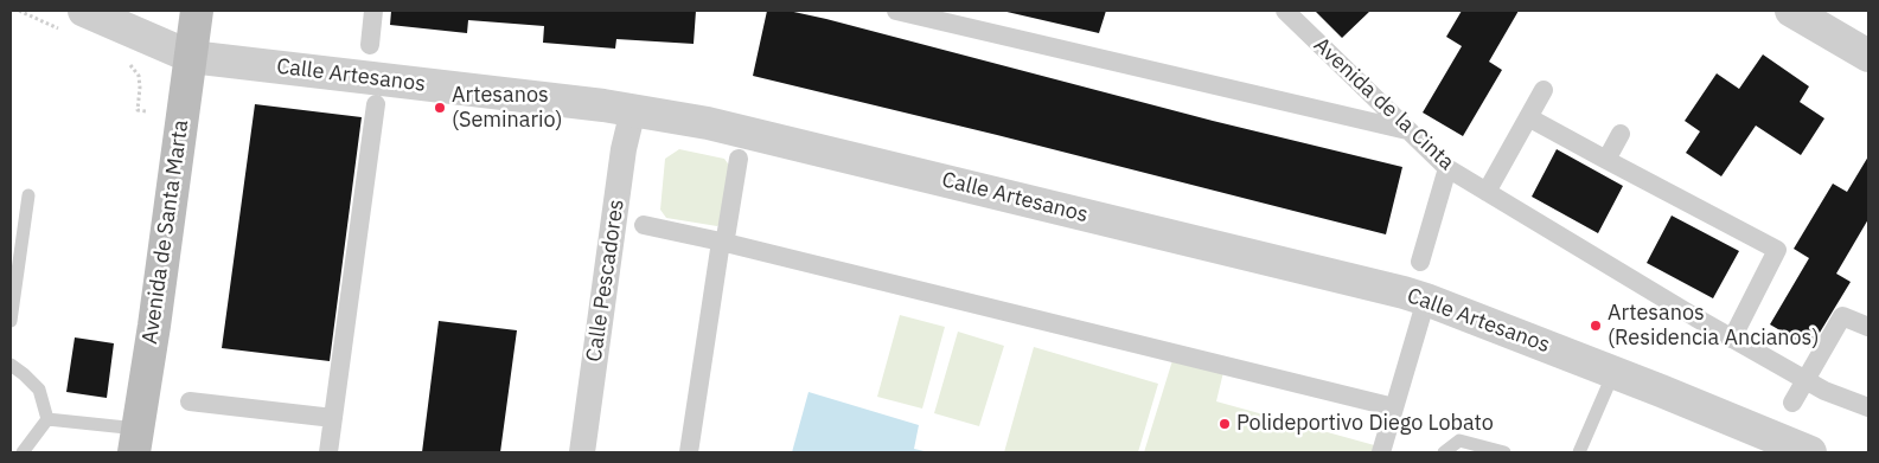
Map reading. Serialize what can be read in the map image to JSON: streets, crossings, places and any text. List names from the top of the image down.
{
  "streets": {
    "main road": ["Avenida de Santa Marta"],
    "street": ["Calle Artesanos", "Avenida de la Cinta", "Calle Pescadores"]
  },
  "crossings": [
    ["Calle Artesanos", "Avenida de Santa Marta"],
    ["Calle Artesanos", "Calle Pescadores"]
  ],
  "places": ["Artesanos (Seminario)", "Artesanos (Residencia Ancianos)", "Polideportivo Diego Lobato"]
}
